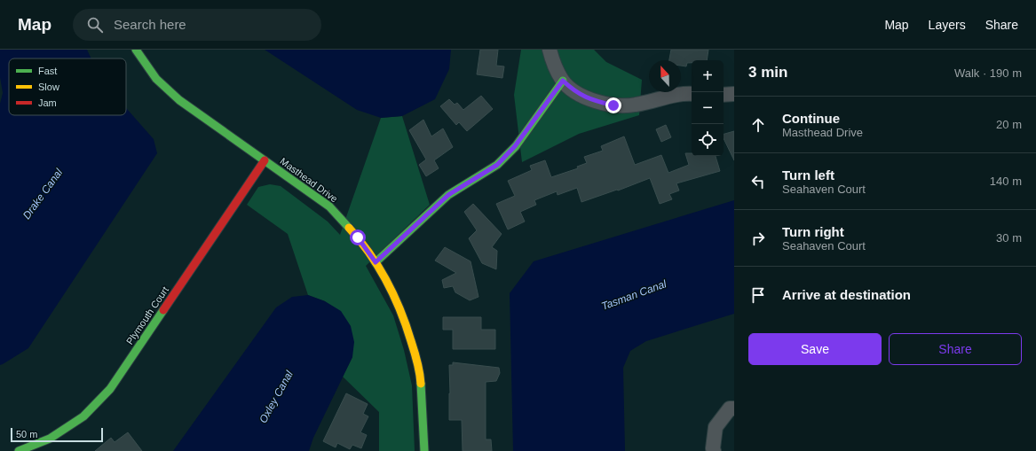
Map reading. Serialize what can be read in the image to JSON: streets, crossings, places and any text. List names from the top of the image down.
{
  "streets": {
    "street": ["Masthead Drive", "Plymouth Court"]
  },
  "crossings": [
    ["Masthead Drive", "Plymouth Court"]
  ],
  "water": ["Drake Canal", "Tasman Canal", "Oxley Canal"],
  "legend": ["Fast", "Slow", "Jam"],
  "scale_bar": "50 m",
  "north": "top",
  "page": {
    "header": "Map",
    "search": "Search here",
    "nav": ["Map", "Layers", "Share"],
    "heading": ["3 min", "Walk · 190 m"],
    "map_buttons": ["+", "−"],
    "list": [
      ["Continue", "Masthead Drive", "20 m"],
      ["Turn left", "Seahaven Court", "140 m"],
      ["Turn right", "Seahaven Court", "30 m"],
      "Arrive at destination"
    ],
    "buttons": ["Save", "Share"],
    "scale": "50 m"
  }
}
